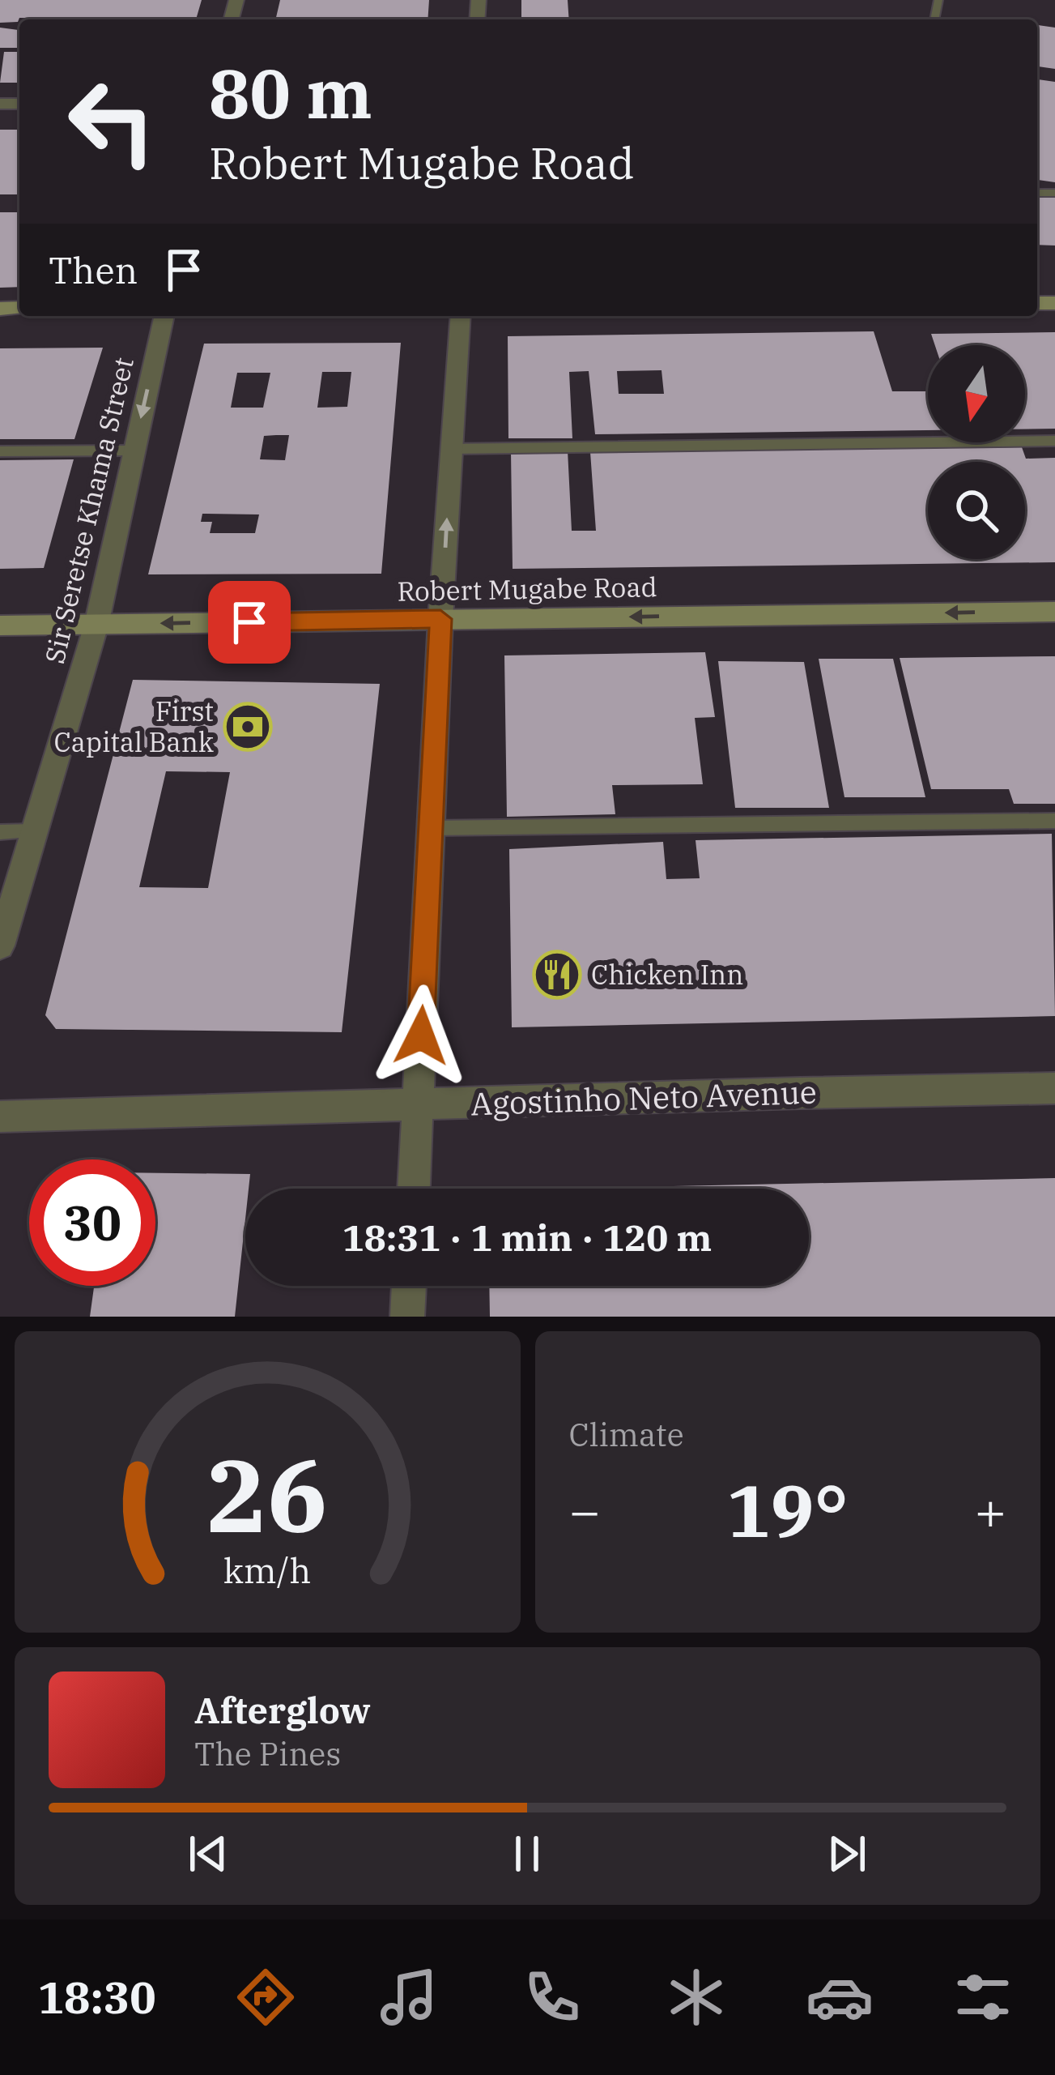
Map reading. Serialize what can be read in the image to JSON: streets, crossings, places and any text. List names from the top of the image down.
{
  "streets": {
    "main road": ["Robert Mugabe Road"],
    "street": ["Sir Seretse Khama Street", "Agostinho Neto Avenue"]
  },
  "crossings": [
    ["Sir Seretse Khama Street", "Robert Mugabe Road"]
  ],
  "one_way": ["Robert Mugabe Road"],
  "places": {
    "bank": ["First Capital Bank"],
    "restaurant": ["Chicken Inn"]
  },
  "north": "bottom",
  "page": {
    "turn": ["80 m", "Robert Mugabe Road"],
    "then": "Then",
    "limit": "30",
    "trip": "18:31 · 1 min · 120 m",
    "tile": "Climate",
    "heat": ["−", "19°", "+"],
    "song": ["Afterglow", "The Pines"],
    "tabs": "18:30",
    "gauge": ["26", "km/h"]
  }
}
